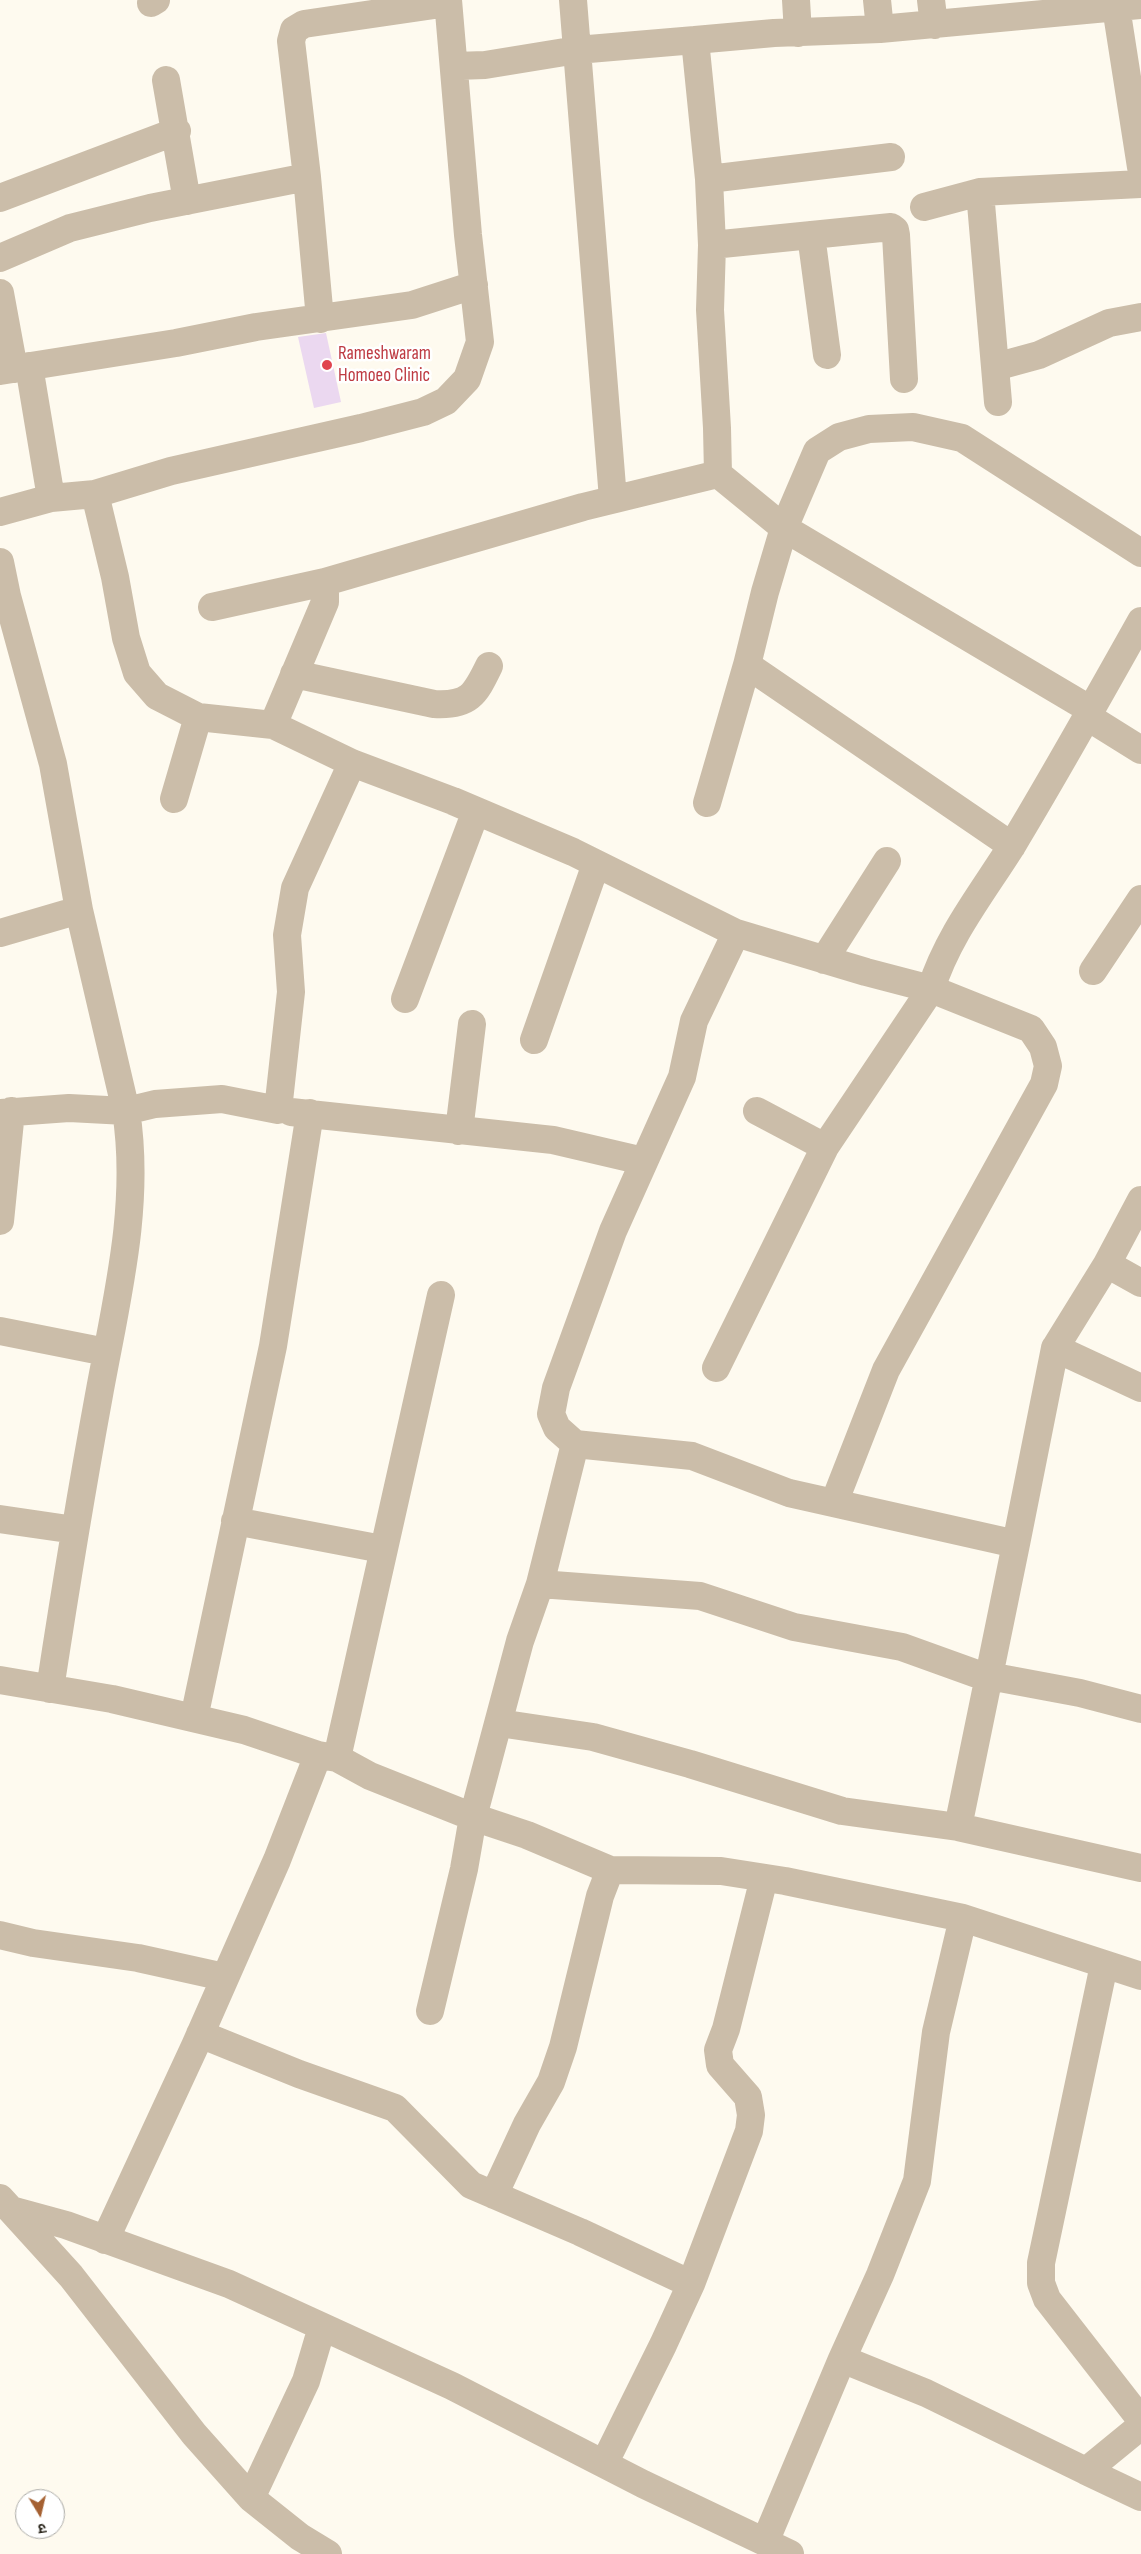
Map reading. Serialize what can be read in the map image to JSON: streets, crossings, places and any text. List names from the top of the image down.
{
  "places": ["Rameshwaram Homoeo Clinic"],
  "north": "bottom"
}
